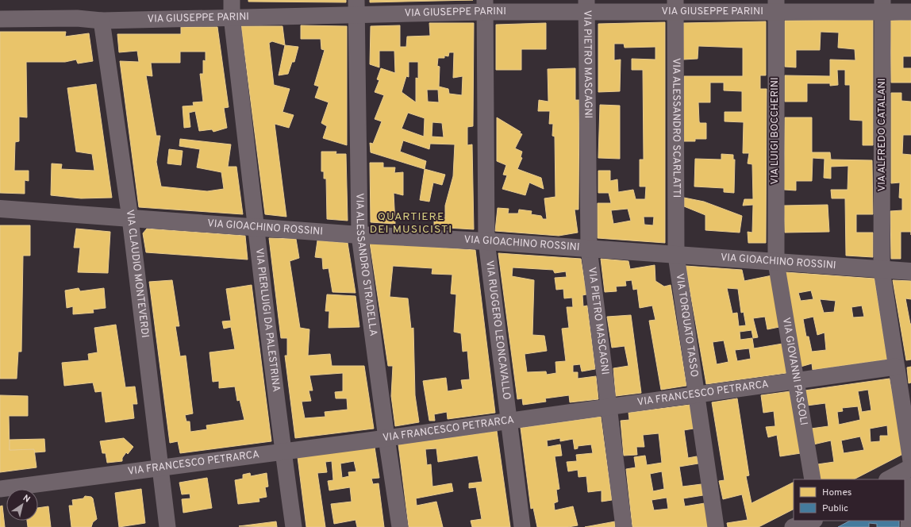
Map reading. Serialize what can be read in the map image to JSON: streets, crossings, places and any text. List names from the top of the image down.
{
  "streets": {
    "street": [
      "VIA GIUSEPPE PARINI",
      "VIA PIETRO MASCAGNI",
      "VIA ALESSANDRO SCARLATTI",
      "VIA LUIGI BOCCHERINI",
      "VIA ALFREDO CATALANI",
      "VIA GIOACHINO ROSSINI",
      "VIA ALESSANDRO STRADELLA",
      "VIA CLAUDIO MONTEVERDI",
      "VIA PIERLUIGI DA PALESTRINA",
      "VIA TORQUATO TASSO",
      "VIA RUGGERO LEONCAVALLO",
      "VIA GIOVANNI PASCOLI",
      "VIA FRANCESCO PETRARCA"
    ]
  },
  "crossings": [
    ["VIA GIUSEPPE PARINI", "VIA PIETRO MASCAGNI"],
    ["VIA GIUSEPPE PARINI", "VIA ALESSANDRO SCARLATTI"],
    ["VIA GIUSEPPE PARINI", "VIA LUIGI BOCCHERINI"],
    ["VIA GIUSEPPE PARINI", "VIA ALFREDO CATALANI"],
    ["VIA GIUSEPPE PARINI", "VIA ALESSANDRO STRADELLA"],
    ["VIA GIUSEPPE PARINI", "VIA CLAUDIO MONTEVERDI"],
    ["VIA GIUSEPPE PARINI", "VIA PIERLUIGI DA PALESTRINA"],
    ["VIA GIUSEPPE PARINI", "VIA RUGGERO LEONCAVALLO"],
    ["VIA PIETRO MASCAGNI", "VIA GIOACHINO ROSSINI"],
    ["VIA PIETRO MASCAGNI", "VIA FRANCESCO PETRARCA"],
    ["VIA ALESSANDRO SCARLATTI", "VIA GIOACHINO ROSSINI"],
    ["VIA ALESSANDRO SCARLATTI", "VIA TORQUATO TASSO"],
    ["VIA LUIGI BOCCHERINI", "VIA GIOACHINO ROSSINI"],
    ["VIA LUIGI BOCCHERINI", "VIA GIOVANNI PASCOLI"],
    ["VIA ALFREDO CATALANI", "VIA GIOACHINO ROSSINI"],
    ["VIA ALFREDO CATALANI", "VIA FRANCESCO PETRARCA"],
    ["VIA GIOACHINO ROSSINI", "VIA ALESSANDRO STRADELLA"],
    ["VIA GIOACHINO ROSSINI", "VIA CLAUDIO MONTEVERDI"],
    ["VIA GIOACHINO ROSSINI", "VIA PIERLUIGI DA PALESTRINA"],
    ["VIA GIOACHINO ROSSINI", "VIA TORQUATO TASSO"],
    ["VIA GIOACHINO ROSSINI", "VIA RUGGERO LEONCAVALLO"],
    ["VIA GIOACHINO ROSSINI", "VIA GIOVANNI PASCOLI"],
    ["VIA ALESSANDRO STRADELLA", "VIA FRANCESCO PETRARCA"],
    ["VIA CLAUDIO MONTEVERDI", "VIA FRANCESCO PETRARCA"],
    ["VIA PIERLUIGI DA PALESTRINA", "VIA FRANCESCO PETRARCA"],
    ["VIA TORQUATO TASSO", "VIA FRANCESCO PETRARCA"],
    ["VIA RUGGERO LEONCAVALLO", "VIA FRANCESCO PETRARCA"],
    ["VIA GIOVANNI PASCOLI", "VIA FRANCESCO PETRARCA"]
  ],
  "districts": ["QUARTIERE DEI MUSICISTI"],
  "legend": ["Homes", "Public"],
  "north": "top right"
}
